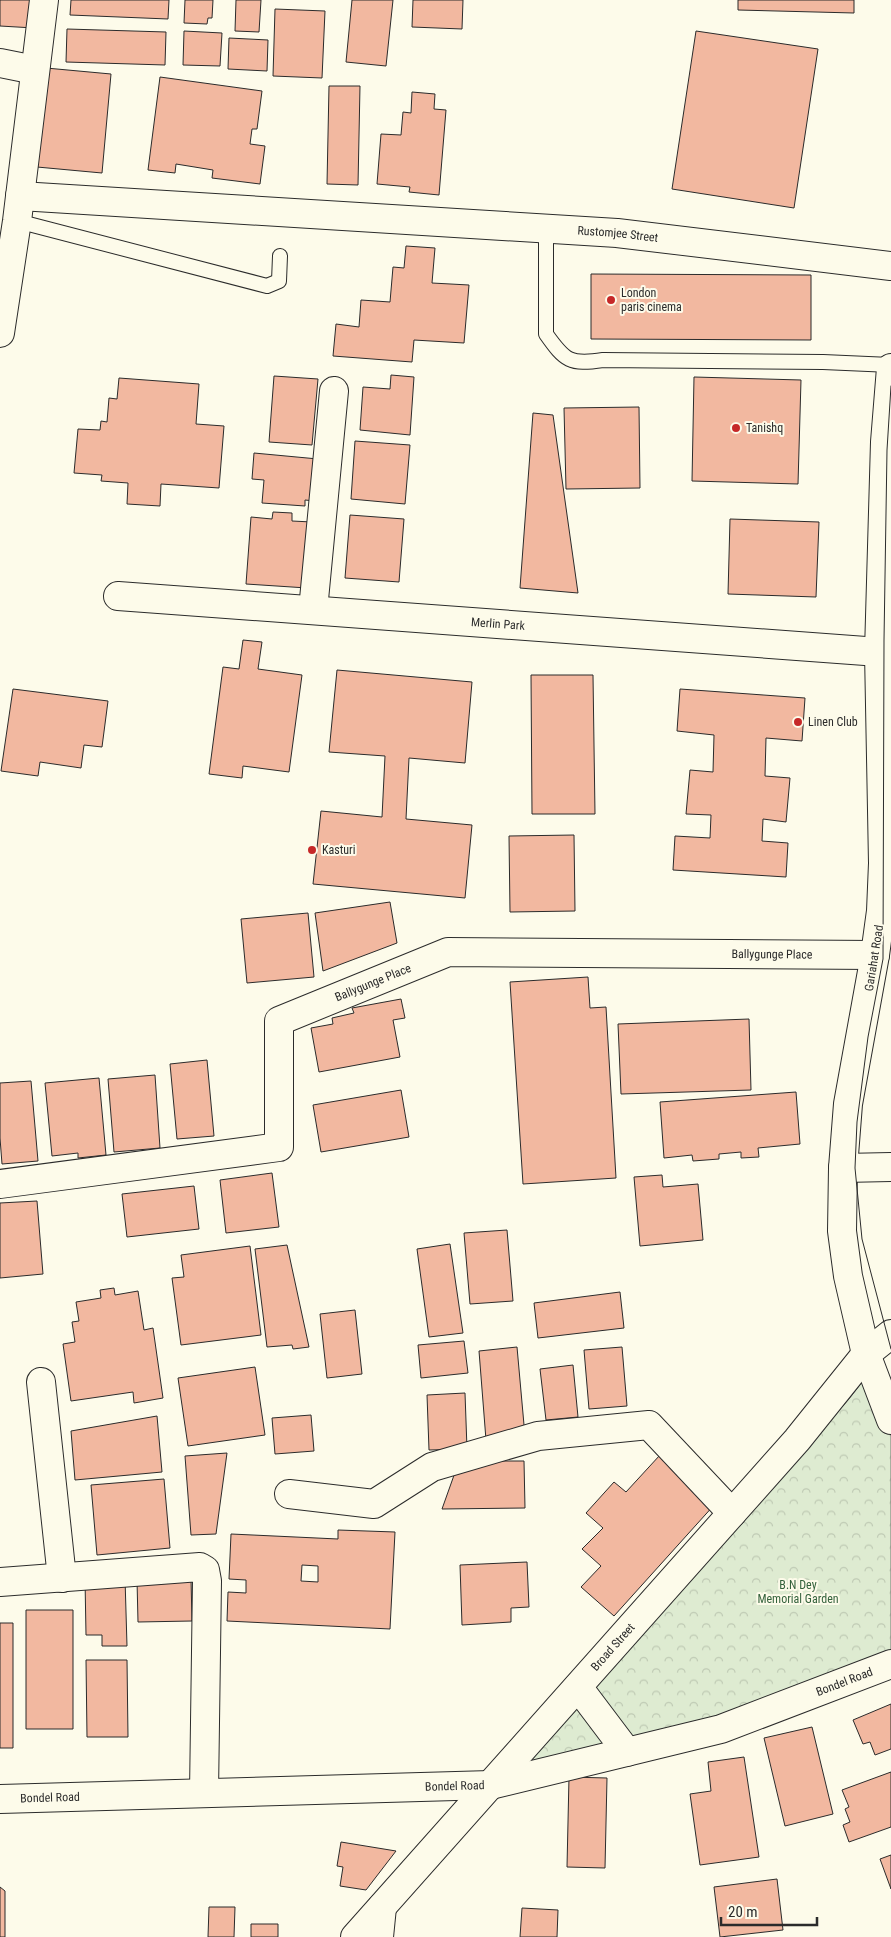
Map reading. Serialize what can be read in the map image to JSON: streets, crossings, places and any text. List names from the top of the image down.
{
  "streets": {
    "street": [
      "Rustomjee Street",
      "Merlin Park",
      "Ballygunge Place",
      "Gariahat Road",
      "Broad Street",
      "Bondel Road"
    ]
  },
  "crossings": [
    ["Merlin Park", "Gariahat Road"],
    ["Ballygunge Place", "Gariahat Road"],
    ["Gariahat Road", "Broad Street"],
    ["Broad Street", "Bondel Road"]
  ],
  "parks": ["B.N Dey Memorial Garden"],
  "places": [
    "London paris cinema",
    "Tanishq",
    "Linen Club",
    "Kasturi"
  ],
  "scale_bar": "20 m"
}
